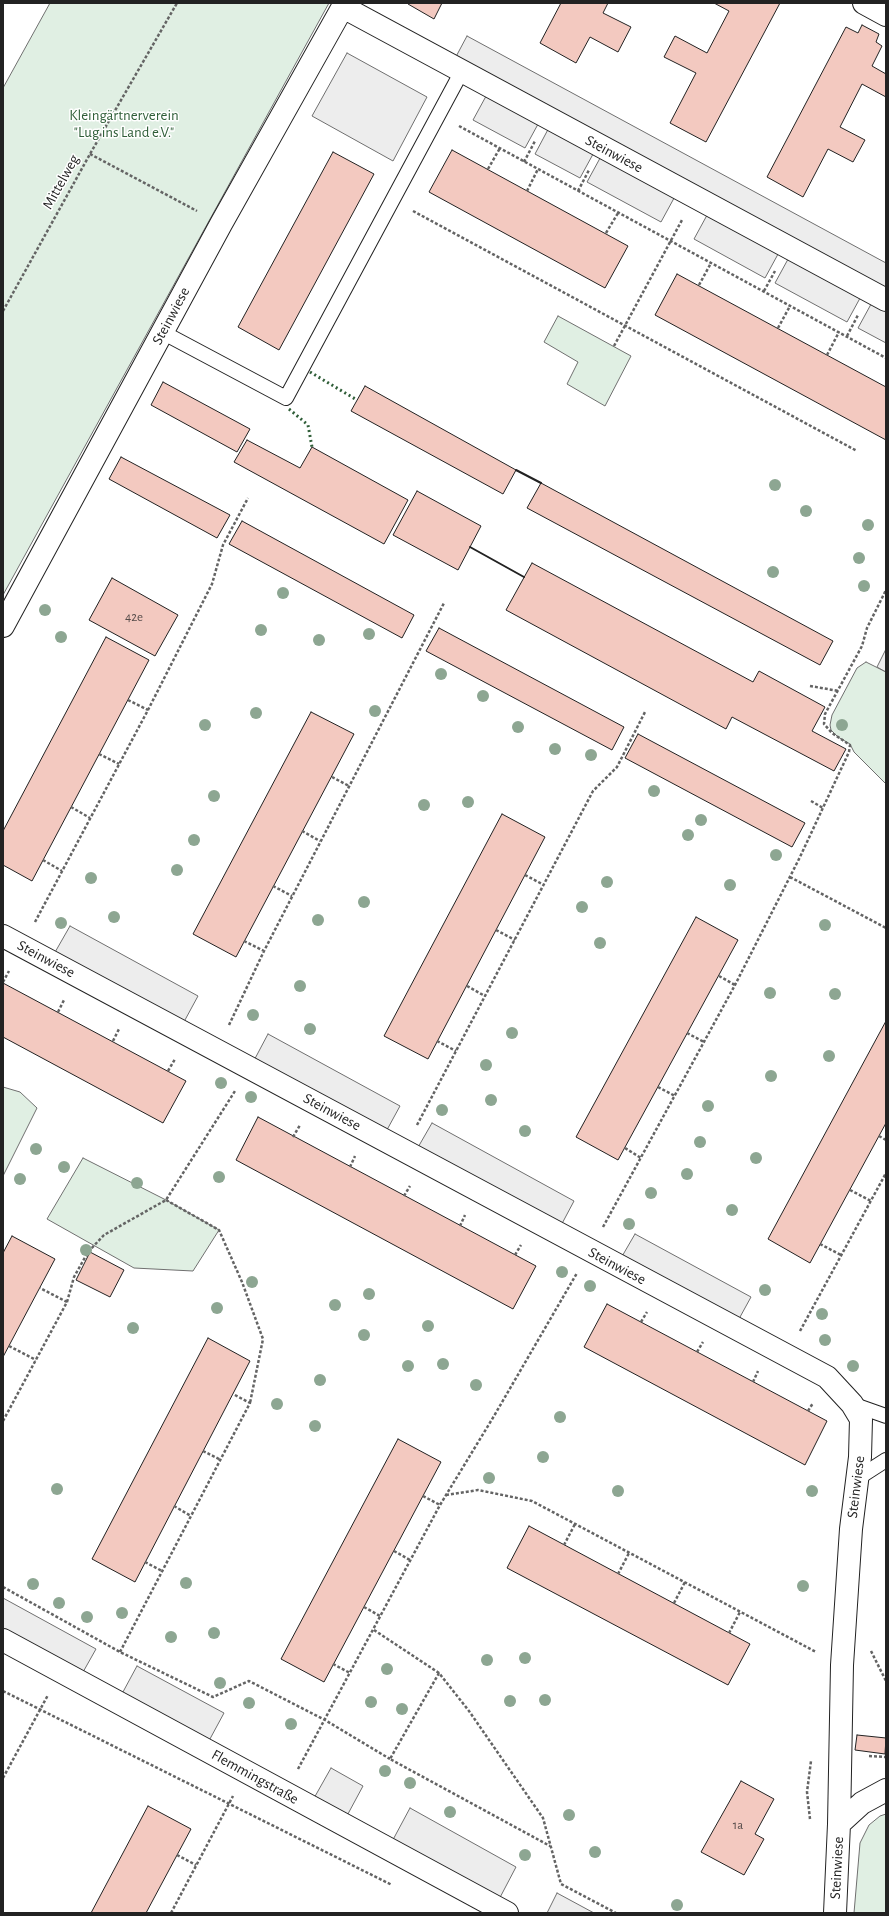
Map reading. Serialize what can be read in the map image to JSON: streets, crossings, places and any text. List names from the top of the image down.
{
  "streets": {
    "street": ["Steinwiese", "Flemmingstraße"],
    "path": ["Mittelweg"]
  },
  "parks": ["Kleingärtnerverein \"Lug ins Land e.V.\""],
  "house_numbers": ["42e", "1a"]
}
